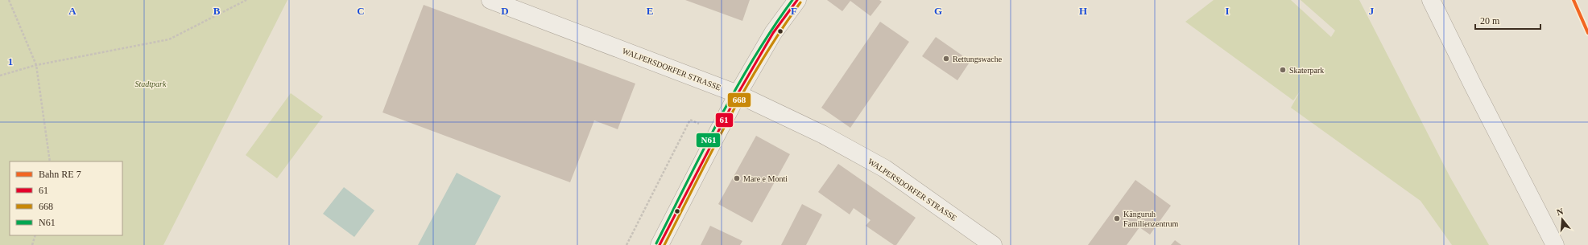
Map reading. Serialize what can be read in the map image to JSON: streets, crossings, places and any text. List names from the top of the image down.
{
  "streets": {
    "street": ["WALPERSDORFER STRASSE"]
  },
  "parks": ["Stadtpark"],
  "places": [
    "Rettungswache",
    "Skaterpark",
    "Mare e Monti",
    "Känguruh Familienzentrum"
  ],
  "lines": ["transit line 61", "transit line N61", "transit line 668"],
  "legend": [
    "Bahn RE 7",
    "61",
    "668",
    "N61"
  ],
  "scale_bar": "20 m",
  "north": "top",
  "grid": {
    "columns": [
      "A",
      "B",
      "C",
      "D",
      "E",
      "F",
      "G",
      "H",
      "I",
      "J"
    ],
    "rows": ["1"]
  }
}
